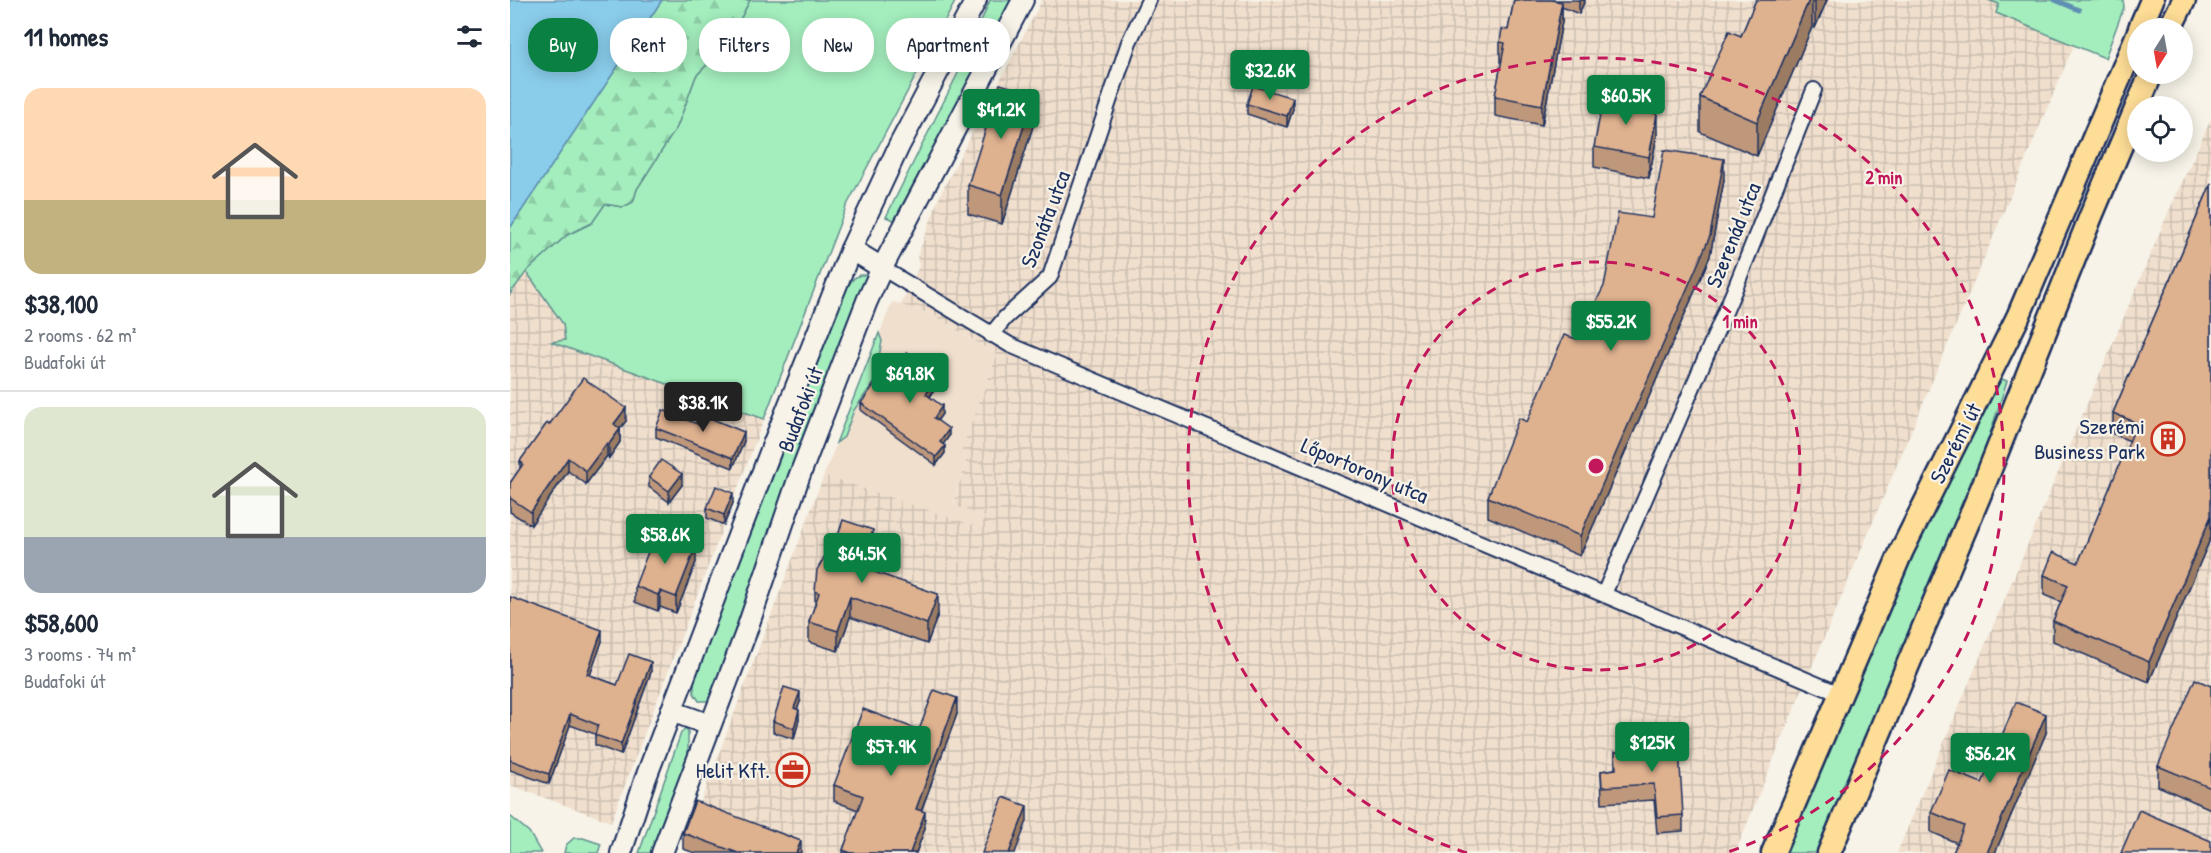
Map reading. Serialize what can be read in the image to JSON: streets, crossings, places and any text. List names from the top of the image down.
{
  "streets": {
    "main road": ["Budafoki út", "Szerémi út"],
    "street": ["Szonáta utca", "Szerenád utca", "Lőportorony utca"]
  },
  "crossings": [
    ["Szonáta utca", "Lőportorony utca"],
    ["Szerenád utca", "Lőportorony utca"],
    ["Budafoki út", "Lőportorony utca"],
    ["Szerémi út", "Lőportorony utca"]
  ],
  "places": {
    "building": ["Szerémi Business Park"],
    "office": ["Helit Kft."]
  },
  "north": "bottom",
  "page": {
    "heading": "11 homes",
    "chip": [
      "Buy",
      "Rent",
      "Filters",
      "New",
      "Apartment"
    ],
    "price": [
      "$32.6K",
      "$60.5K",
      "$41.2K",
      "$55.2K",
      "$69.8K",
      "$38.1K",
      "$58.6K",
      "$64.5K",
      "$125K",
      "$57.9K",
      "$56.2K"
    ],
    "list": [
      {
        "name": "$38,100",
        "note": "2 rooms · 62 m² · Budafoki út"
      },
      {
        "name": "$58,600",
        "note": "3 rooms · 74 m² · Budafoki út"
      }
    ]
  },
  "rings": ["2 min", "1 min"]
}
